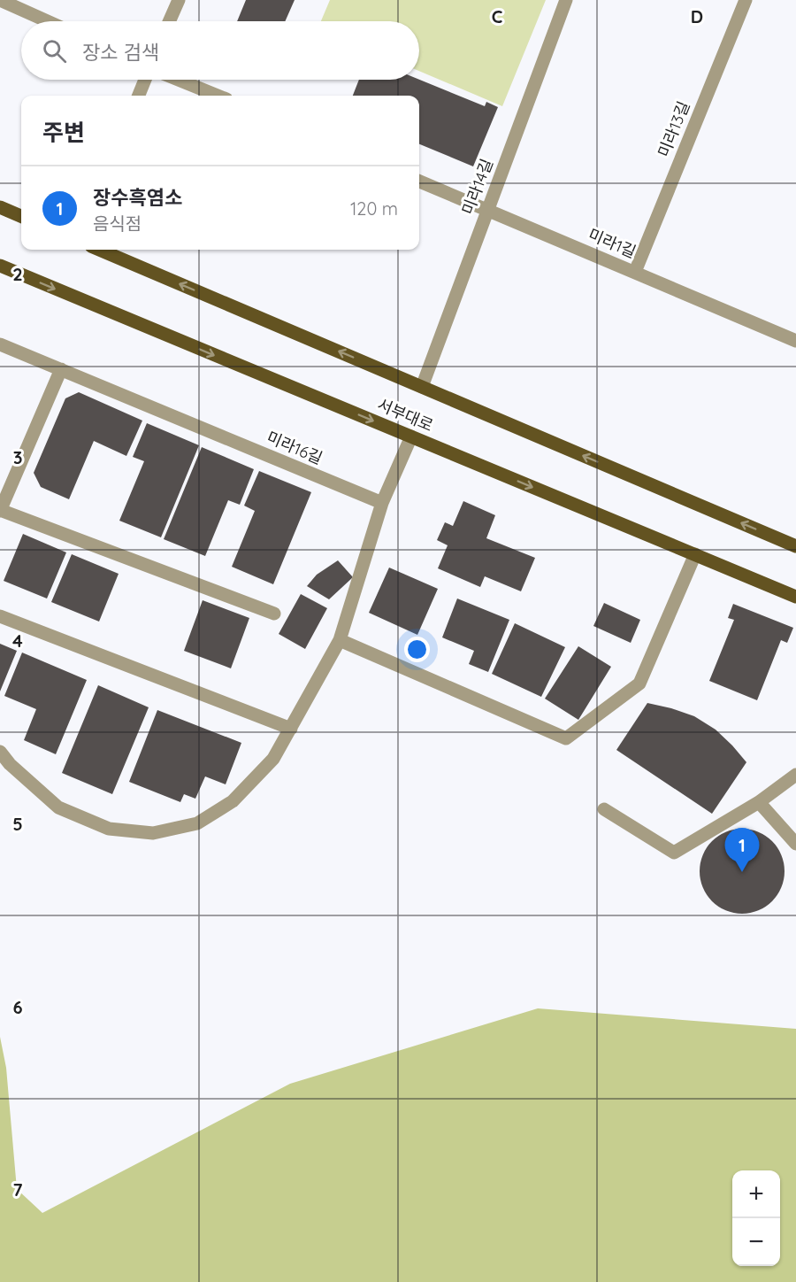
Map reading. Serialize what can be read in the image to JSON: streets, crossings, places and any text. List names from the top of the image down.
{
  "streets": {
    "main road": ["서부대로"],
    "street": [
      "미라13길",
      "미라14길",
      "미라1길",
      "미라16길"
    ]
  },
  "crossings": [
    ["미라13길", "미라1길"],
    ["미라14길", "미라1길"],
    ["미라14길", "서부대로"]
  ],
  "page": {
    "search": "장소 검색",
    "heading": "주변",
    "list": [
      {
        "mark": "1",
        "name": "장수흑염소",
        "note": "음식점",
        "value": "120 m"
      }
    ],
    "pins": "1",
    "map_buttons": ["+", "−"]
  },
  "grid": {
    "columns": ["C", "D"],
    "rows": [
      "2",
      "3",
      "4",
      "5",
      "6",
      "7"
    ]
  }
}
